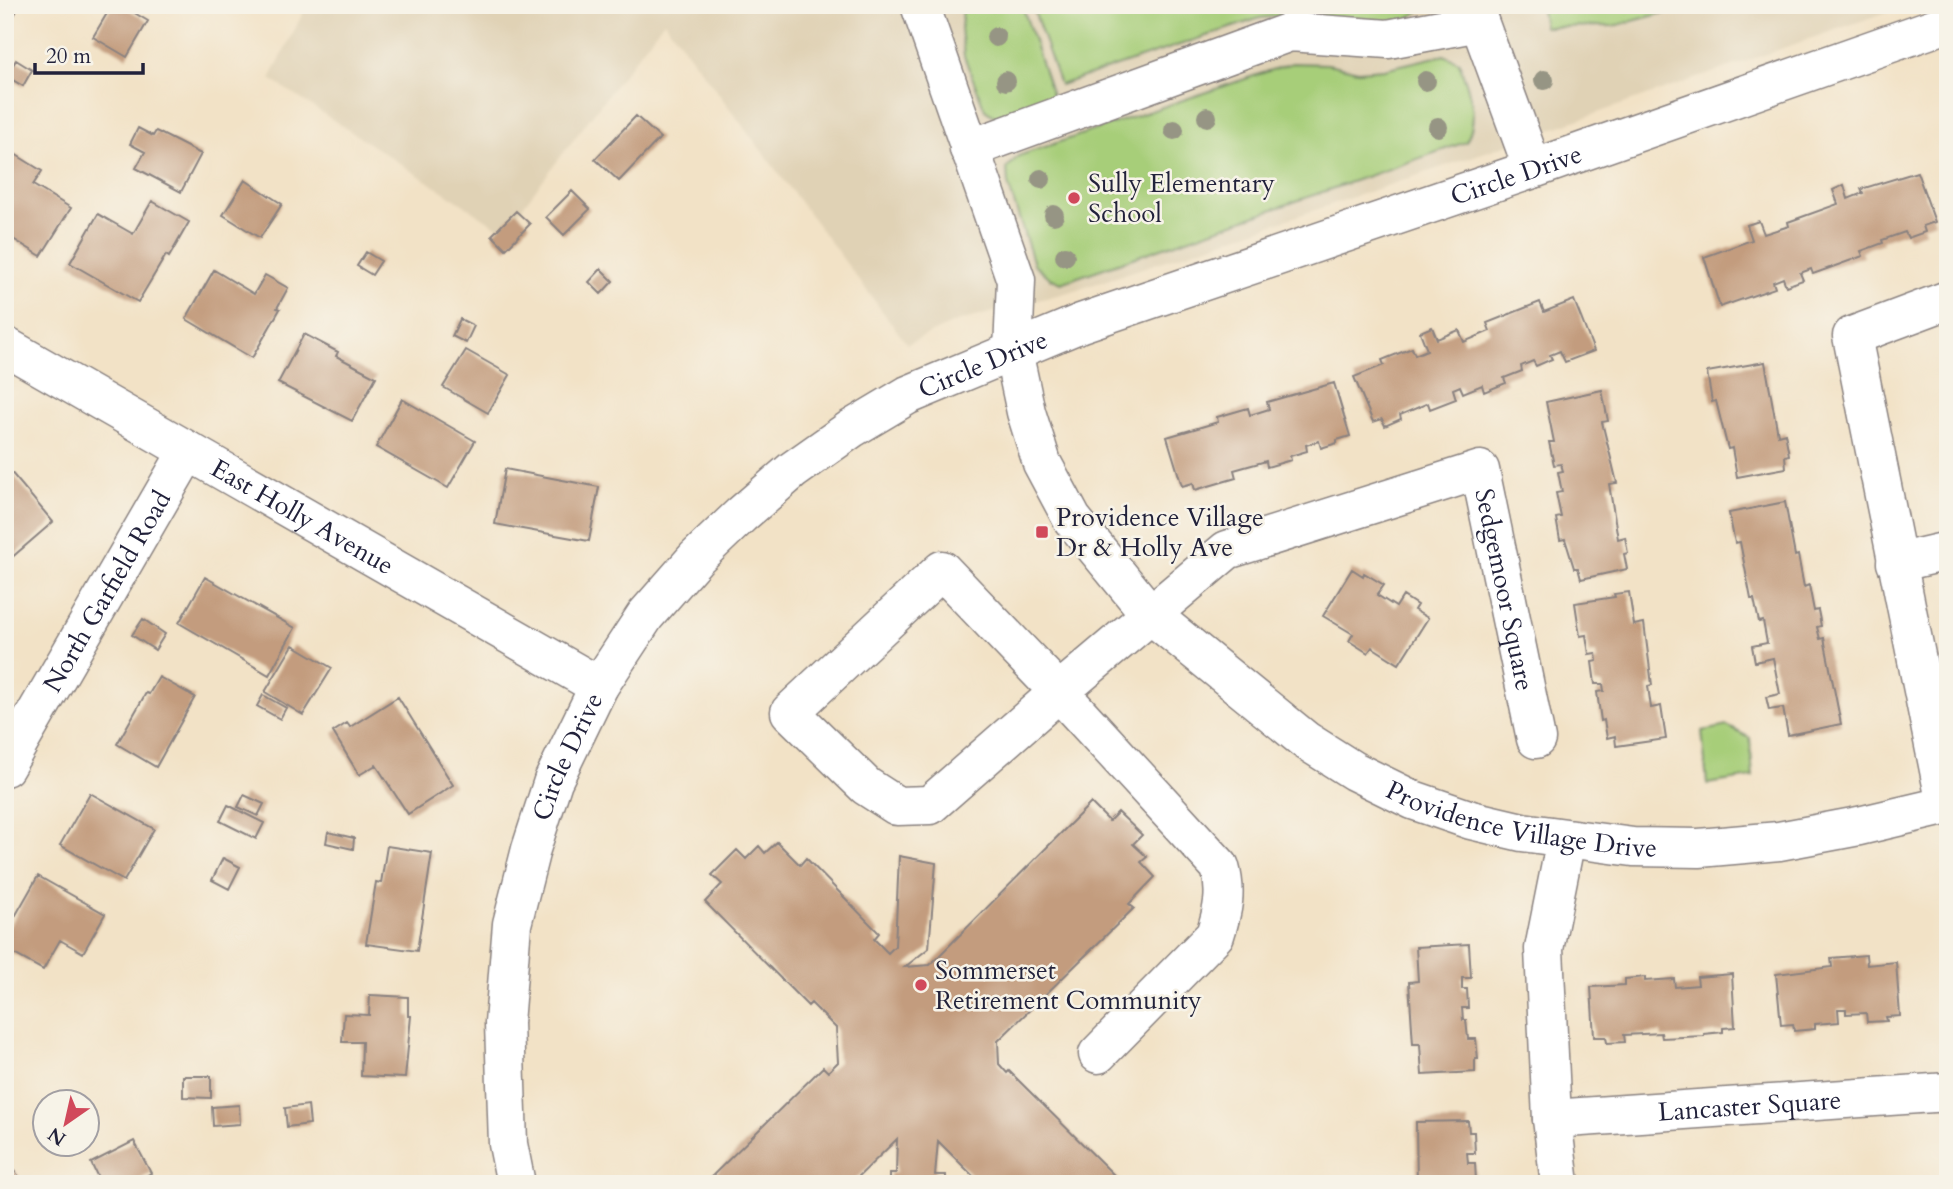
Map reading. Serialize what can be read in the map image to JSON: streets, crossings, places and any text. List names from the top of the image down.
{
  "streets": {
    "street": [
      "Circle Drive",
      "East Holly Avenue",
      "Sedgemoor Square",
      "North Garfield Road",
      "Providence Village Drive",
      "Lancaster Square"
    ]
  },
  "crossings": [
    ["Circle Drive", "East Holly Avenue"],
    ["Circle Drive", "Providence Village Drive"],
    ["East Holly Avenue", "North Garfield Road"],
    ["Sedgemoor Square", "Providence Village Drive"]
  ],
  "places": {
    "other": ["Sully Elementary School", "Sommerset Retirement Community"],
    "transit": ["Providence Village Dr & Holly Ave"]
  },
  "scale_bar": "20 m",
  "north": "bottom left"
}
